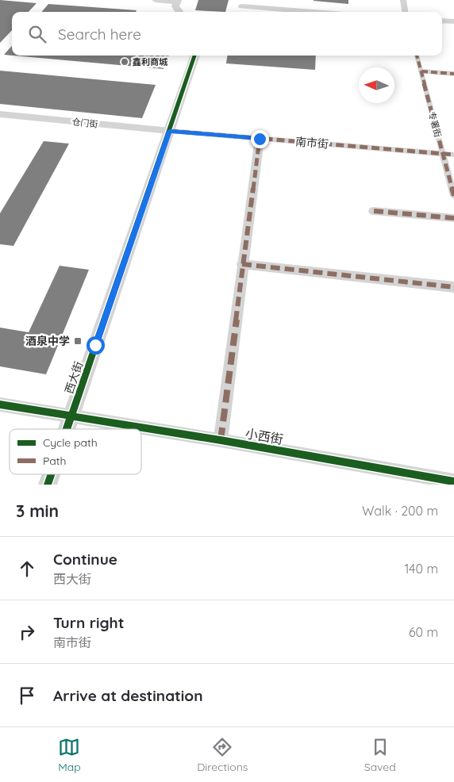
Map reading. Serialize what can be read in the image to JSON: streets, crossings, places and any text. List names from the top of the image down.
{
  "streets": {
    "street": [
      "仓门街",
      "专署街",
      "南市街",
      "西大街",
      "小西街"
    ]
  },
  "crossings": [
    ["仓门街", "南市街"],
    ["仓门街", "西大街"],
    ["专署街", "南市街"],
    ["南市街", "西大街"],
    ["西大街", "小西街"]
  ],
  "places": {
    "other": ["鑫利商城"],
    "transit": ["酒泉中学"]
  },
  "legend": ["Cycle path", "Path"],
  "north": "left",
  "page": {
    "search": "Search here",
    "heading": ["3 min", "Walk · 200 m"],
    "list": [
      ["Continue", "西大街", "140 m"],
      ["Turn right", "南市街", "60 m"],
      "Arrive at destination"
    ],
    "nav": ["Map", "Directions", "Saved"]
  }
}
